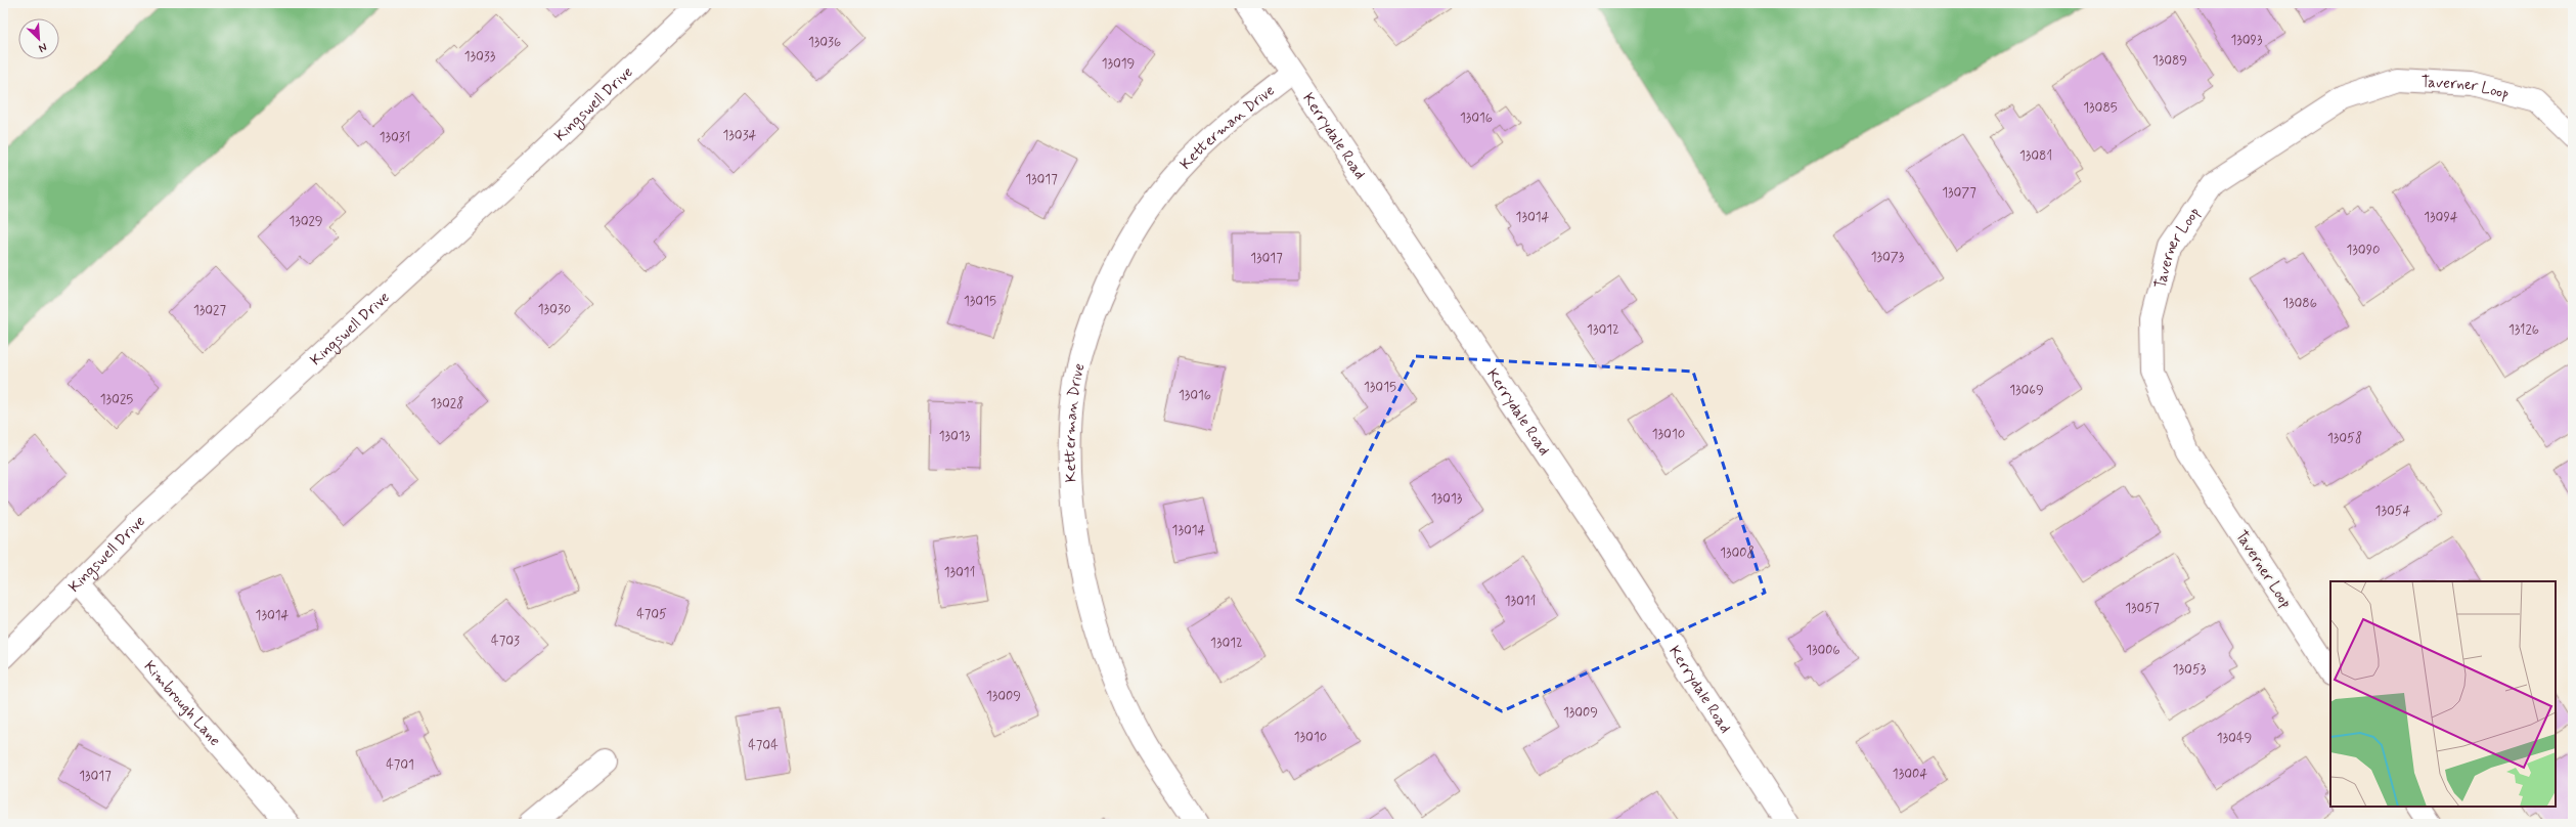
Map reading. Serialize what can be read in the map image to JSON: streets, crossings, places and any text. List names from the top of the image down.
{
  "streets": {
    "street": [
      "Taverner Loop",
      "Kingswell Drive",
      "Ketterman Drive",
      "Kerrydale Road",
      "Kimbrough Lane"
    ]
  },
  "crossings": [
    ["Kingswell Drive", "Kimbrough Lane"],
    ["Ketterman Drive", "Kerrydale Road"]
  ],
  "house_numbers": [
    "13093",
    "13036",
    "13033",
    "13089",
    "13019",
    "13085",
    "13016",
    "13034",
    "13031",
    "13081",
    "13017",
    "13077",
    "13014",
    "13094",
    "13029",
    "13090",
    "13073",
    "13017",
    "13015",
    "13086",
    "13030",
    "13027",
    "13012",
    "13126",
    "13015",
    "13069",
    "13016",
    "13025",
    "13028",
    "13010",
    "13013",
    "13058",
    "13013",
    "13054",
    "13014",
    "13008",
    "13011",
    "13011",
    "13057",
    "4705",
    "13014",
    "4703",
    "13012",
    "13006",
    "13053",
    "13009",
    "13009",
    "13010",
    "13049",
    "4704",
    "4701",
    "13004",
    "13017"
  ],
  "north": "bottom right"
}
